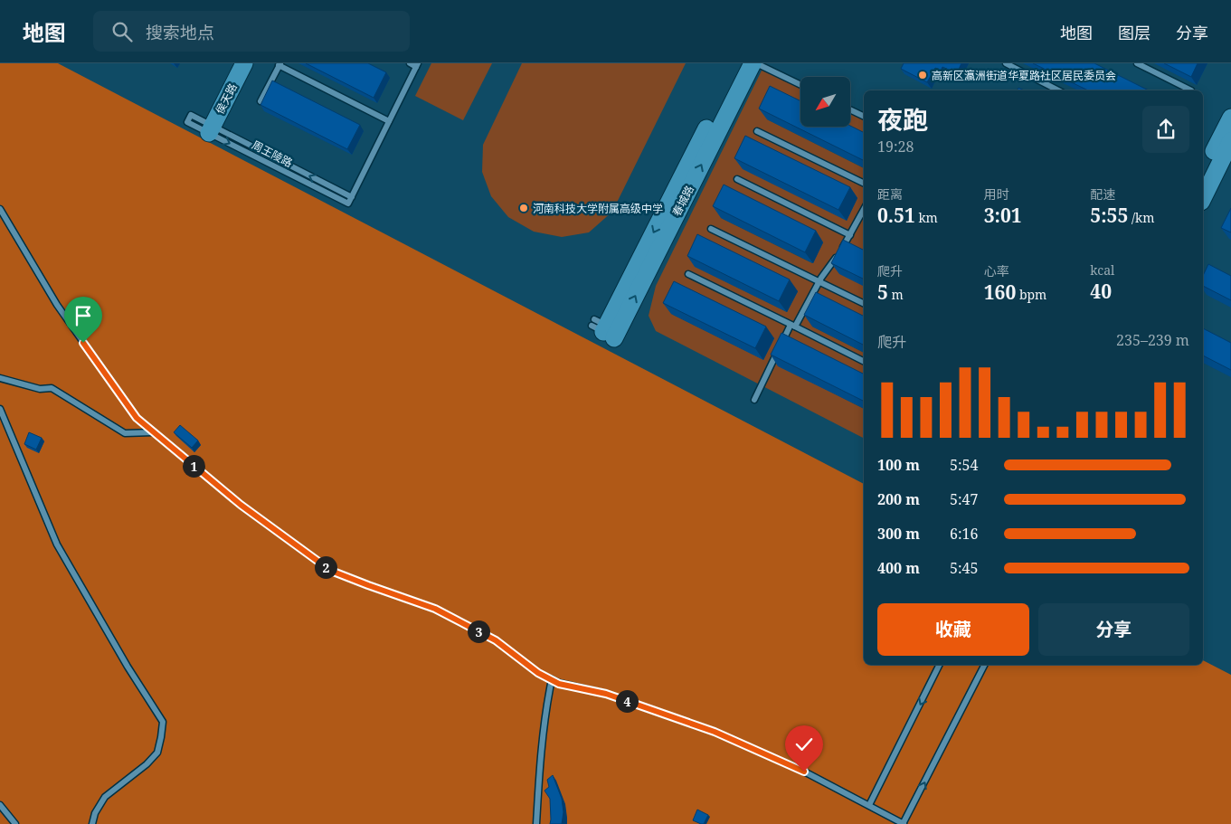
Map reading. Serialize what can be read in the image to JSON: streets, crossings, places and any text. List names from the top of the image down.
{
  "streets": {
    "street": ["侯天路", "春城路"],
    "lane": ["周王陵路"]
  },
  "crossings": [
    ["侯天路", "周王陵路"]
  ],
  "places": ["高新区瀛洲街道华夏路社区居民委员会", "河南科技大学附属高级中学"],
  "north": "bottom left",
  "page": {
    "header": "地图",
    "search": "搜索地点",
    "nav": ["地图", "图层", "分享"],
    "heading": ["夜跑", "19:28"],
    "stats": [
      ["距离", "0.51 km"],
      ["用时", "3:01"],
      ["配速", "5:55 /km"],
      ["爬升", "5 m"],
      ["心率", "160 bpm"],
      ["kcal", "40"]
    ],
    "chart": ["爬升", "235–239 m"],
    "list": [
      {
        "name": "100 m",
        "note": "5:54"
      },
      {
        "name": "200 m",
        "note": "5:47"
      },
      {
        "name": "300 m",
        "note": "6:16"
      },
      {
        "name": "400 m",
        "note": "5:45"
      }
    ],
    "pins": [
      "1",
      "2",
      "3",
      "4"
    ],
    "buttons": ["收藏", "分享"]
  }
}
